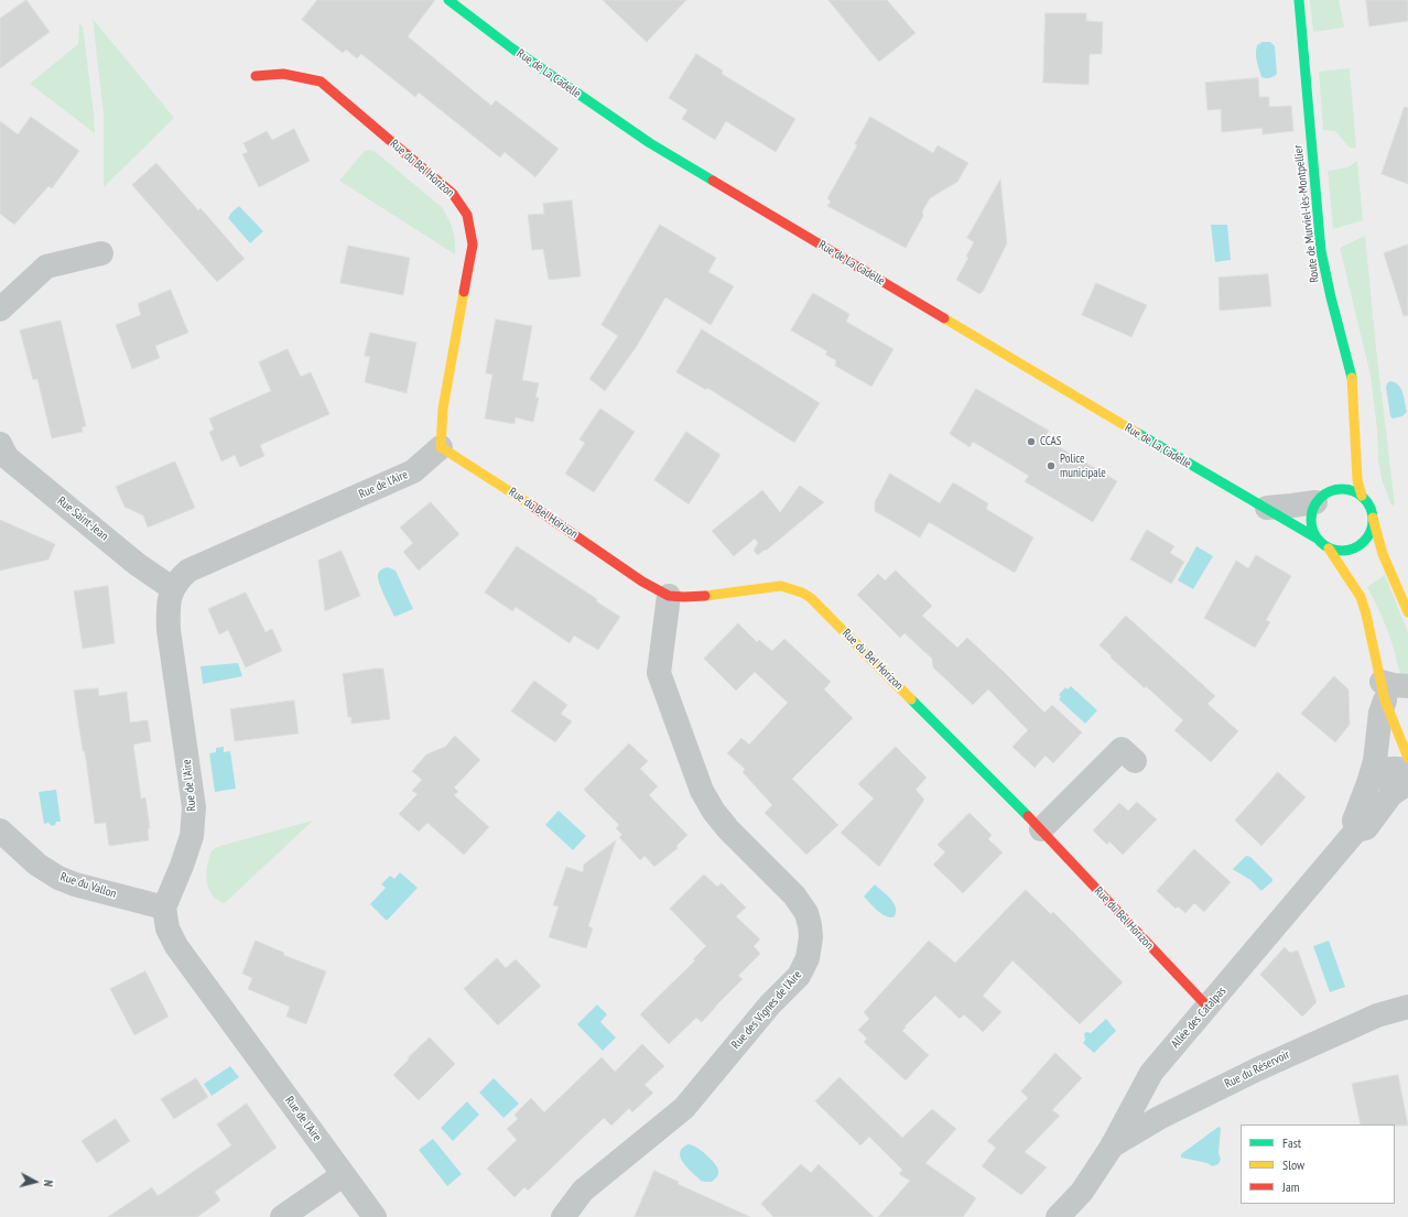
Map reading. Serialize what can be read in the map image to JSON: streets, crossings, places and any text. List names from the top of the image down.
{
  "streets": {
    "street": [
      "Rue de La Cadelle",
      "Rue du Bel Horizon",
      "Route de Murviel-lès-Montpellier",
      "Rue de l'Aire",
      "Rue Saint-Jean",
      "Rue du Vallon",
      "Rue des Vignes de l'Aire",
      "Allée des Catalpas",
      "Rue du Réservoir"
    ]
  },
  "crossings": [
    ["Rue de La Cadelle", "Route de Murviel-lès-Montpellier"],
    ["Rue du Bel Horizon", "Rue de l'Aire"],
    ["Rue du Bel Horizon", "Rue des Vignes de l'Aire"],
    ["Rue du Bel Horizon", "Allée des Catalpas"],
    ["Rue de l'Aire", "Rue Saint-Jean"],
    ["Rue de l'Aire", "Rue du Vallon"],
    ["Allée des Catalpas", "Rue du Réservoir"]
  ],
  "places": ["CCAS", "Police municipale"],
  "legend": ["Fast", "Slow", "Jam"],
  "north": "right"
}
